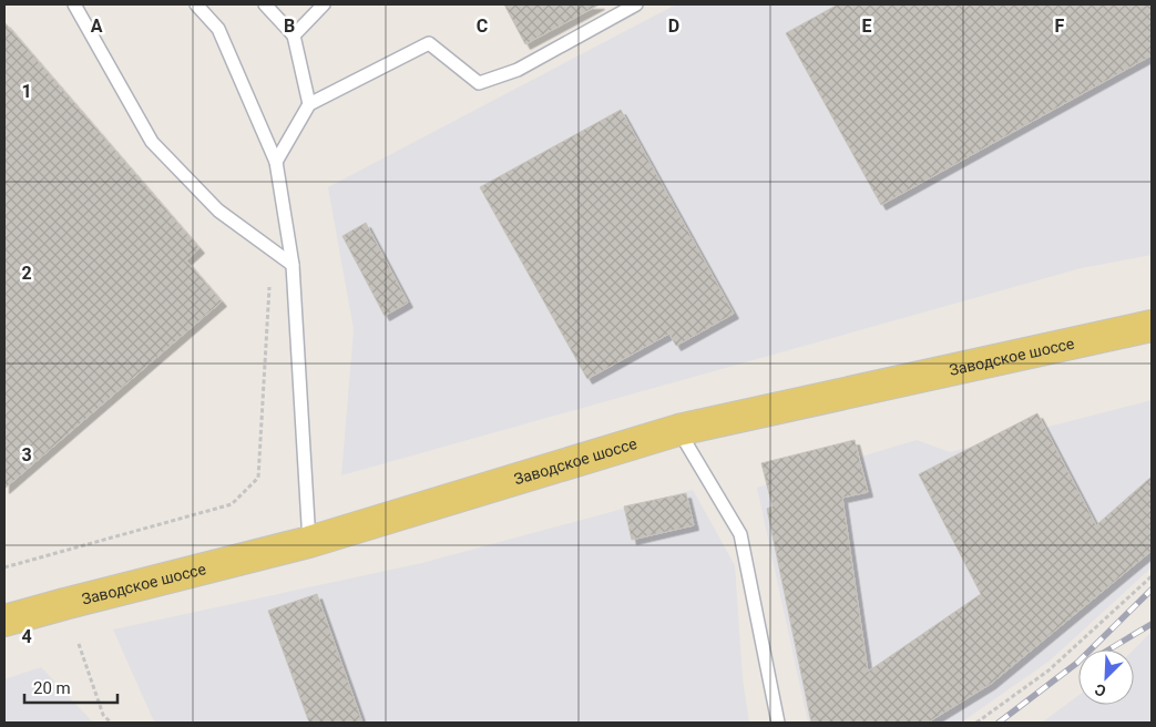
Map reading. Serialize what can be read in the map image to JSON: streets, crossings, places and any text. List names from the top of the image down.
{
  "streets": {
    "main road": ["Заводское шоссе"]
  },
  "scale_bar": "20 m",
  "north": "bottom left",
  "grid": {
    "columns": [
      "A",
      "B",
      "C",
      "D",
      "E",
      "F"
    ],
    "rows": [
      "1",
      "2",
      "3",
      "4"
    ]
  }
}
